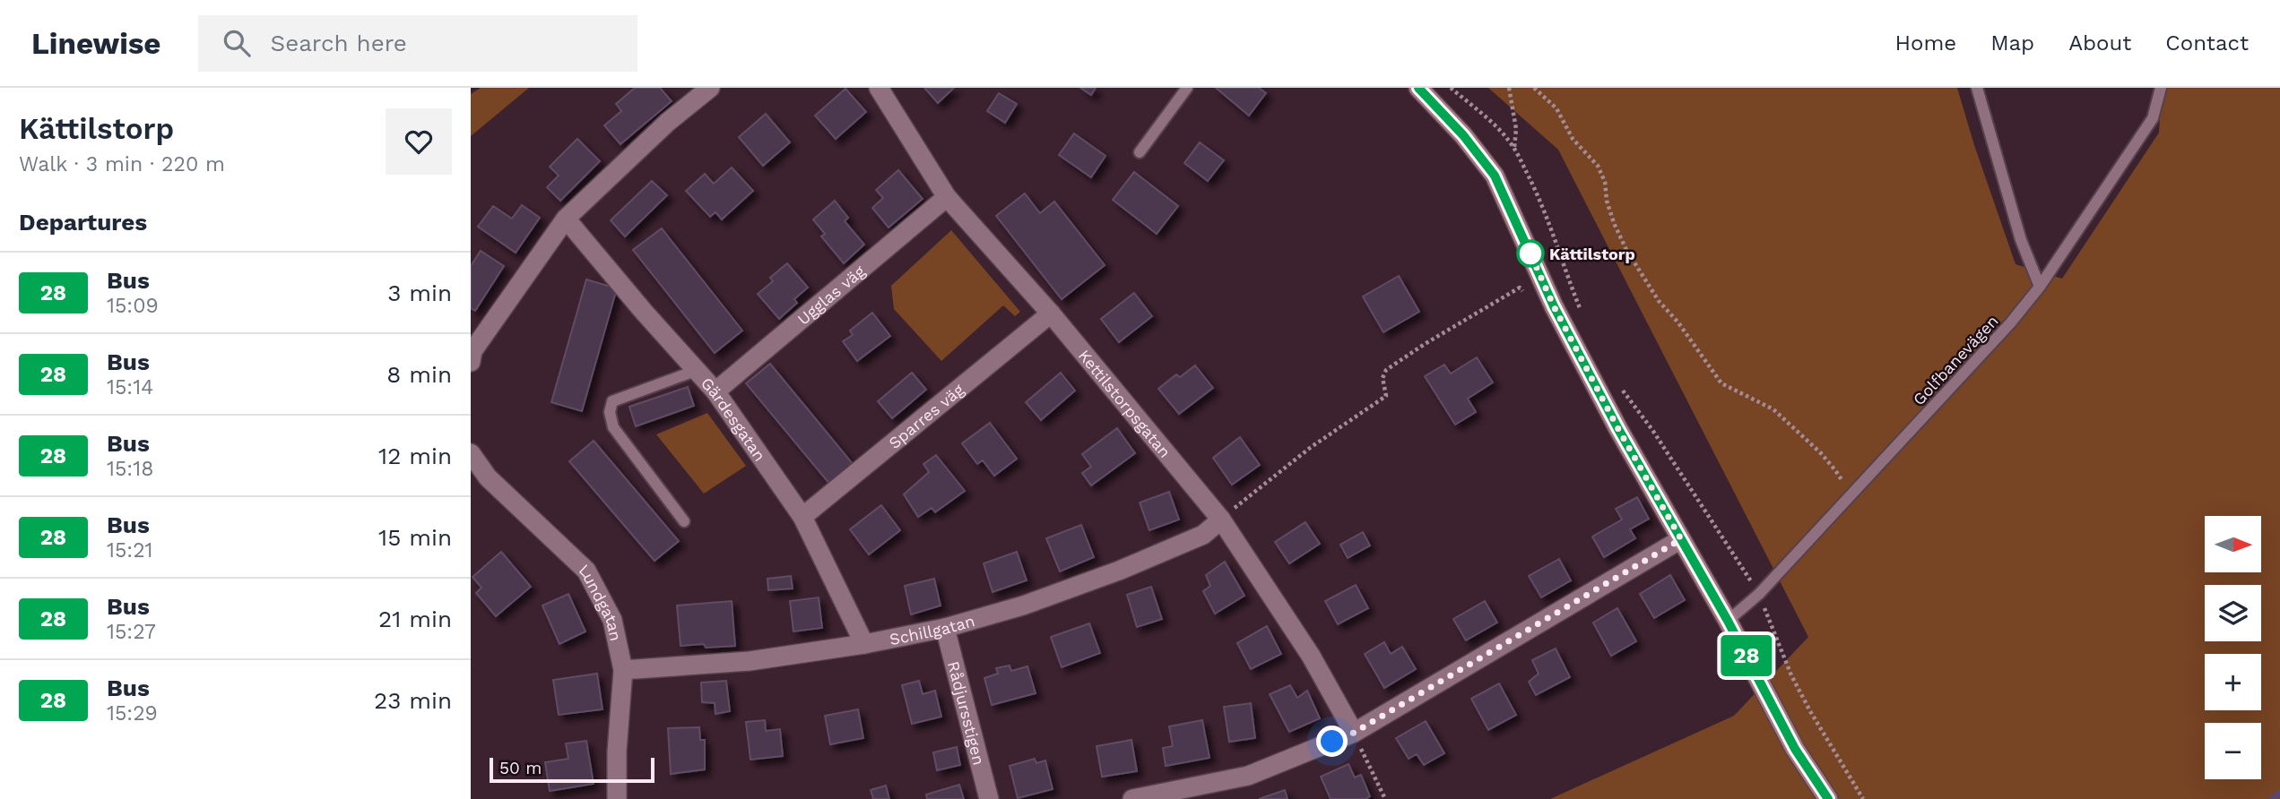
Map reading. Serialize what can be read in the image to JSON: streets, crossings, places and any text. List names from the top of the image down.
{
  "streets": {
    "street": [
      "Ugglas väg",
      "Kettilstorpsgatan",
      "Sparres väg",
      "Gärdesgatan",
      "Lundgatan",
      "Schillgatan",
      "Rådjursstigen"
    ],
    "lane": ["Golfbanevägen"]
  },
  "crossings": [
    ["Ugglas väg", "Kettilstorpsgatan"],
    ["Ugglas väg", "Gärdesgatan"],
    ["Kettilstorpsgatan", "Sparres väg"],
    ["Kettilstorpsgatan", "Schillgatan"],
    ["Sparres väg", "Gärdesgatan"],
    ["Gärdesgatan", "Schillgatan"],
    ["Lundgatan", "Schillgatan"],
    ["Schillgatan", "Rådjursstigen"]
  ],
  "places": ["Kättilstorp"],
  "lines": ["bus line 28"],
  "scale_bar": "50 m",
  "north": "right",
  "page": {
    "header": "Linewise",
    "search": "Search here",
    "nav": [
      "Home",
      "Map",
      "About",
      "Contact"
    ],
    "heading": [
      ["Kättilstorp", "Walk · 3 min · 220 m"],
      "Departures"
    ],
    "on_map": "28",
    "list": [
      {
        "mark": "28",
        "name": "Bus",
        "note": "15:09",
        "value": "3 min"
      },
      {
        "mark": "28",
        "name": "Bus",
        "note": "15:14",
        "value": "8 min"
      },
      {
        "mark": "28",
        "name": "Bus",
        "note": "15:18",
        "value": "12 min"
      },
      {
        "mark": "28",
        "name": "Bus",
        "note": "15:21",
        "value": "15 min"
      },
      {
        "mark": "28",
        "name": "Bus",
        "note": "15:27",
        "value": "21 min"
      },
      {
        "mark": "28",
        "name": "Bus",
        "note": "15:29",
        "value": "23 min"
      }
    ],
    "map_buttons": ["+", "−"],
    "scale": "50 m"
  }
}
